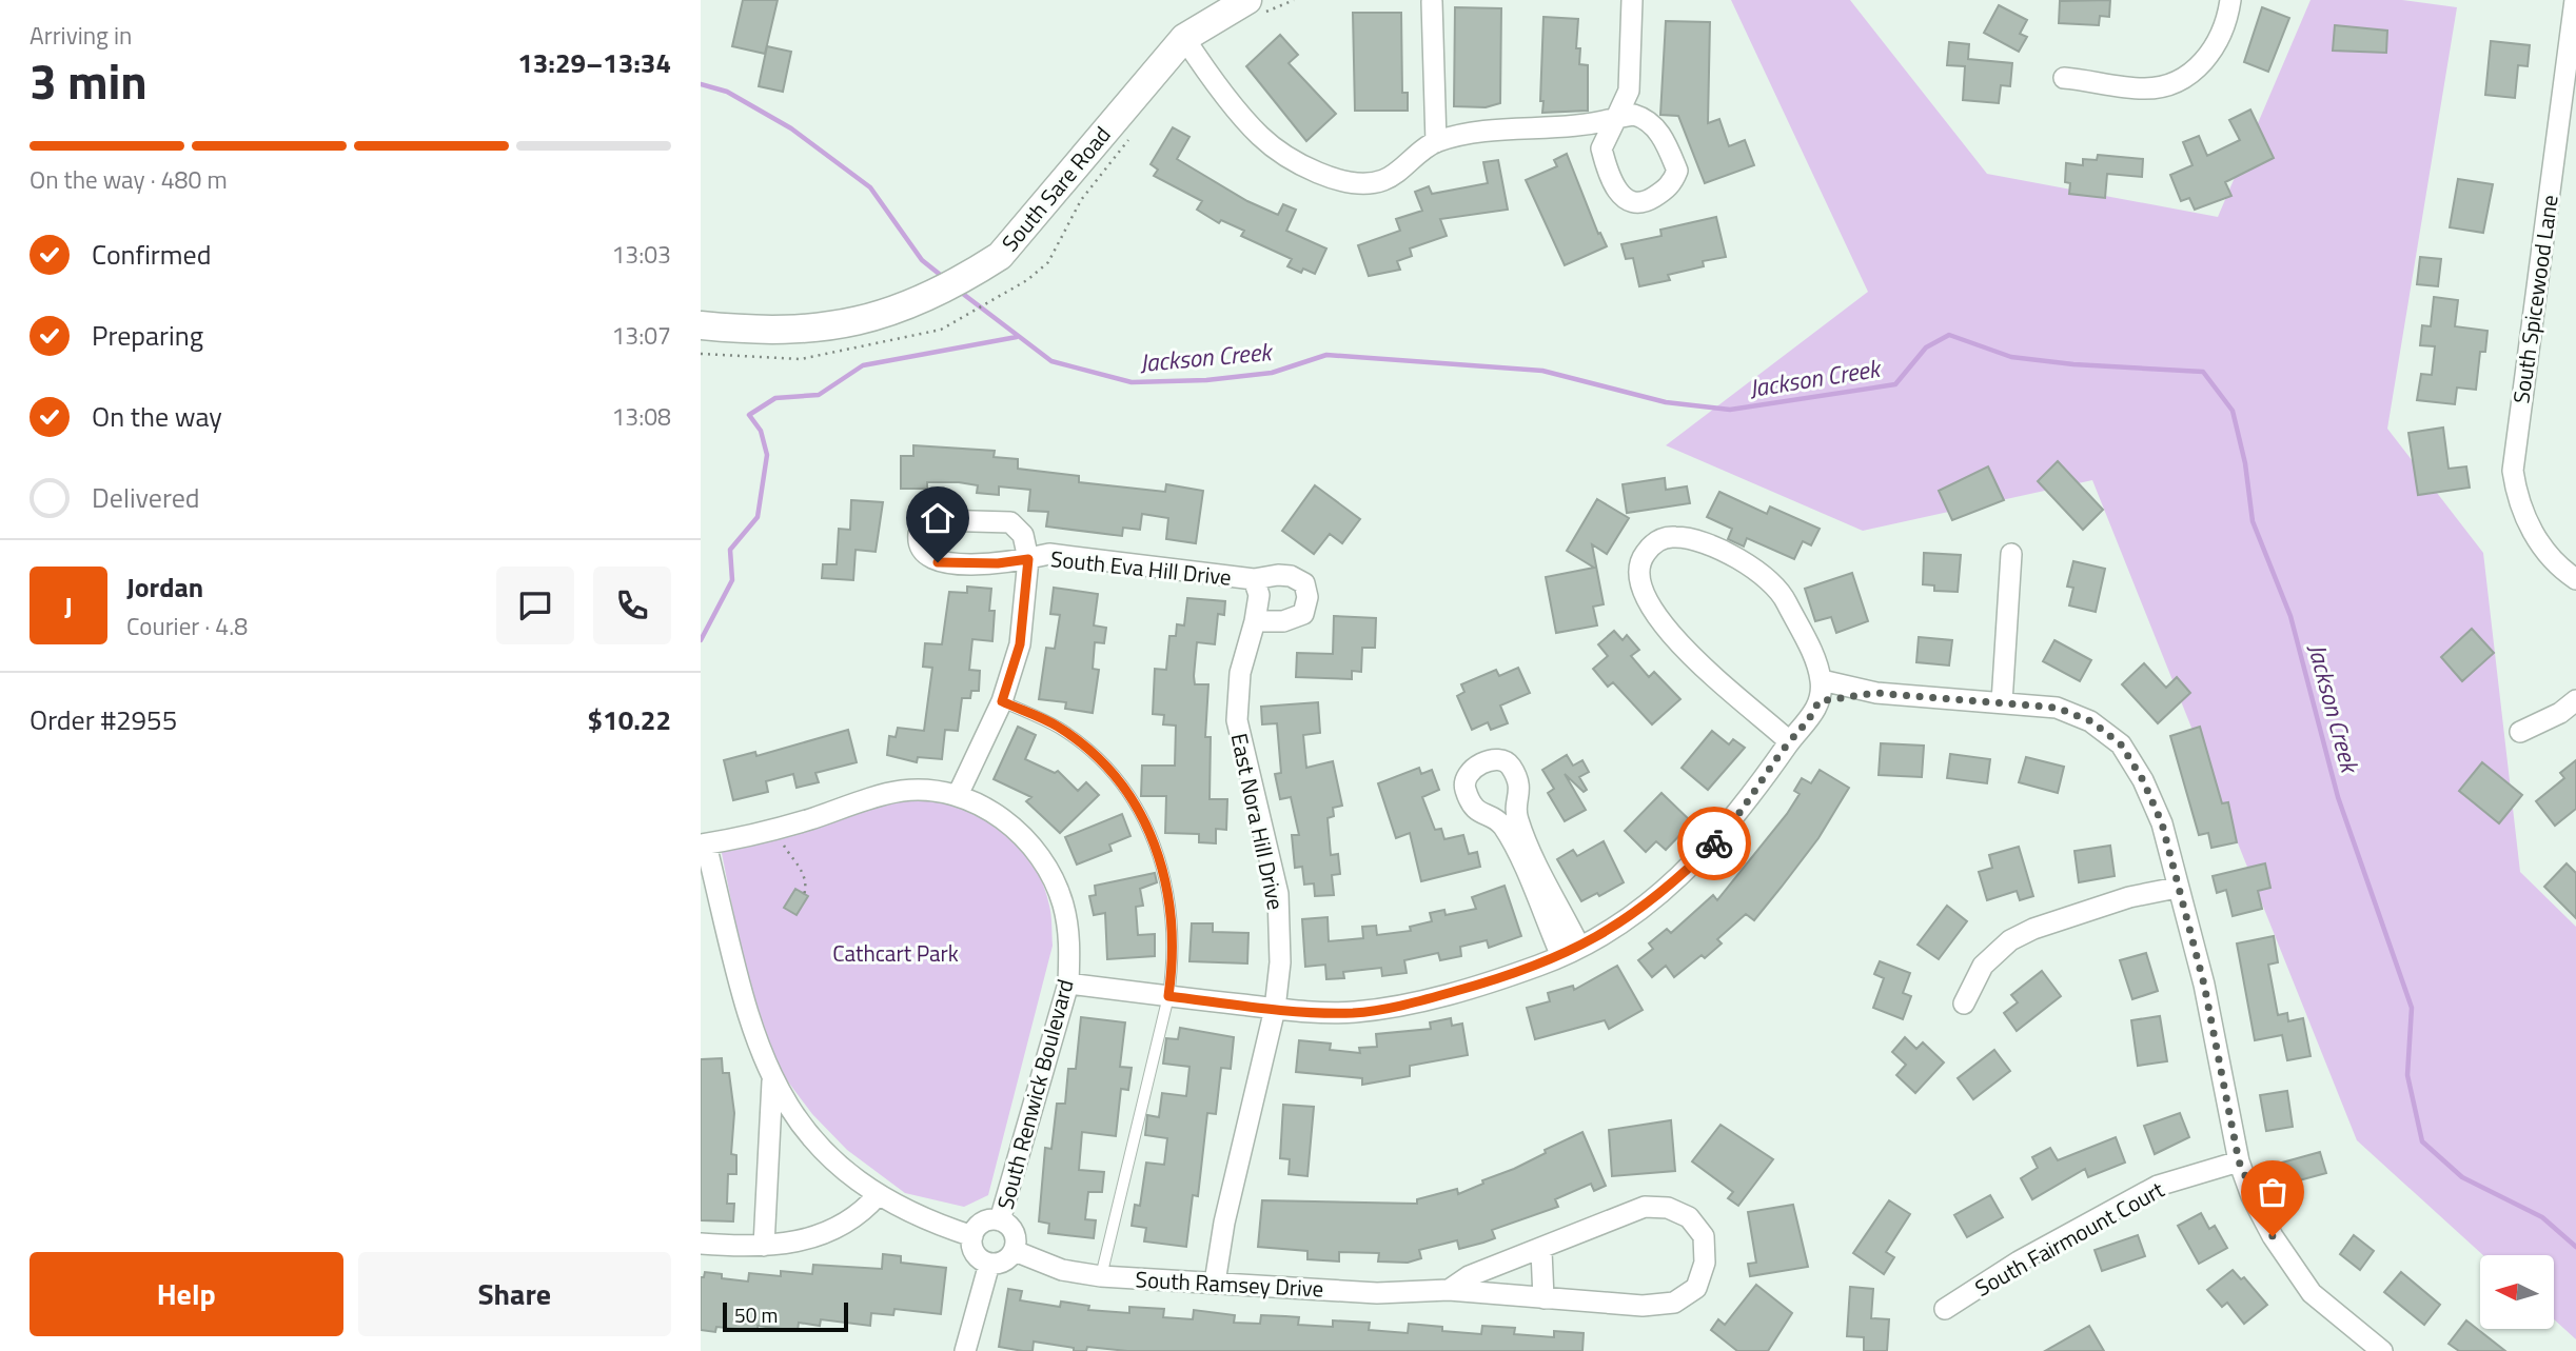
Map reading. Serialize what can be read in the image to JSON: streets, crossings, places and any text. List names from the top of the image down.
{
  "streets": {
    "main road": ["South Sare Road"],
    "street": [
      "South Spicewood Lane",
      "South Eva Hill Drive",
      "East Nora Hill Drive",
      "South Renwick Boulevard",
      "South Fairmount Court",
      "South Ramsey Drive"
    ]
  },
  "crossings": [
    ["South Eva Hill Drive", "East Nora Hill Drive"],
    ["East Nora Hill Drive", "South Ramsey Drive"],
    ["South Renwick Boulevard", "South Ramsey Drive"]
  ],
  "water": ["Jackson Creek"],
  "parks": ["Cathcart Park"],
  "scale_bar": "50 m",
  "north": "left",
  "page": {
    "heading": ["3 min", "Arriving in", "13:29–13:34"],
    "panel": [
      "Jordan",
      "Courier · 4.8",
      "Order #2955",
      "$10.22"
    ],
    "bar": "On the way · 480 m",
    "list": [
      ["Confirmed", "13:03"],
      ["Preparing", "13:07"],
      ["On the way", "13:08"],
      "Delivered"
    ],
    "round": "J",
    "buttons": ["Help", "Share"],
    "scale": "50 m"
  }
}
